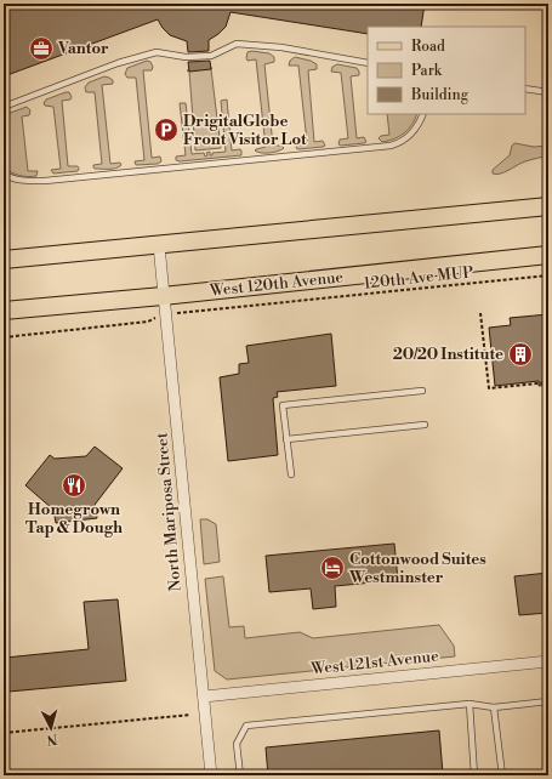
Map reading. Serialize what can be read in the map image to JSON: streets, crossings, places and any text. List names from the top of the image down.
{
  "streets": {
    "main road": ["West 120th Avenue"],
    "street": ["North Mariposa Street", "West 121st Avenue"],
    "path": ["120th Ave MUP"]
  },
  "crossings": [
    ["120th Ave MUP", "North Mariposa Street"],
    ["West 120th Avenue", "North Mariposa Street"],
    ["North Mariposa Street", "West 121st Avenue"]
  ],
  "places": {
    "office": ["Vantor"],
    "parking": ["DrigitalGlobe Front Visitor Lot"],
    "building": ["20/20 Institute"],
    "restaurant": ["Homegrown Tap & Dough"],
    "hotel": ["Cottonwood Suites Westminster"]
  },
  "legend": ["Road", "Park", "Building"],
  "north": "bottom"
}
